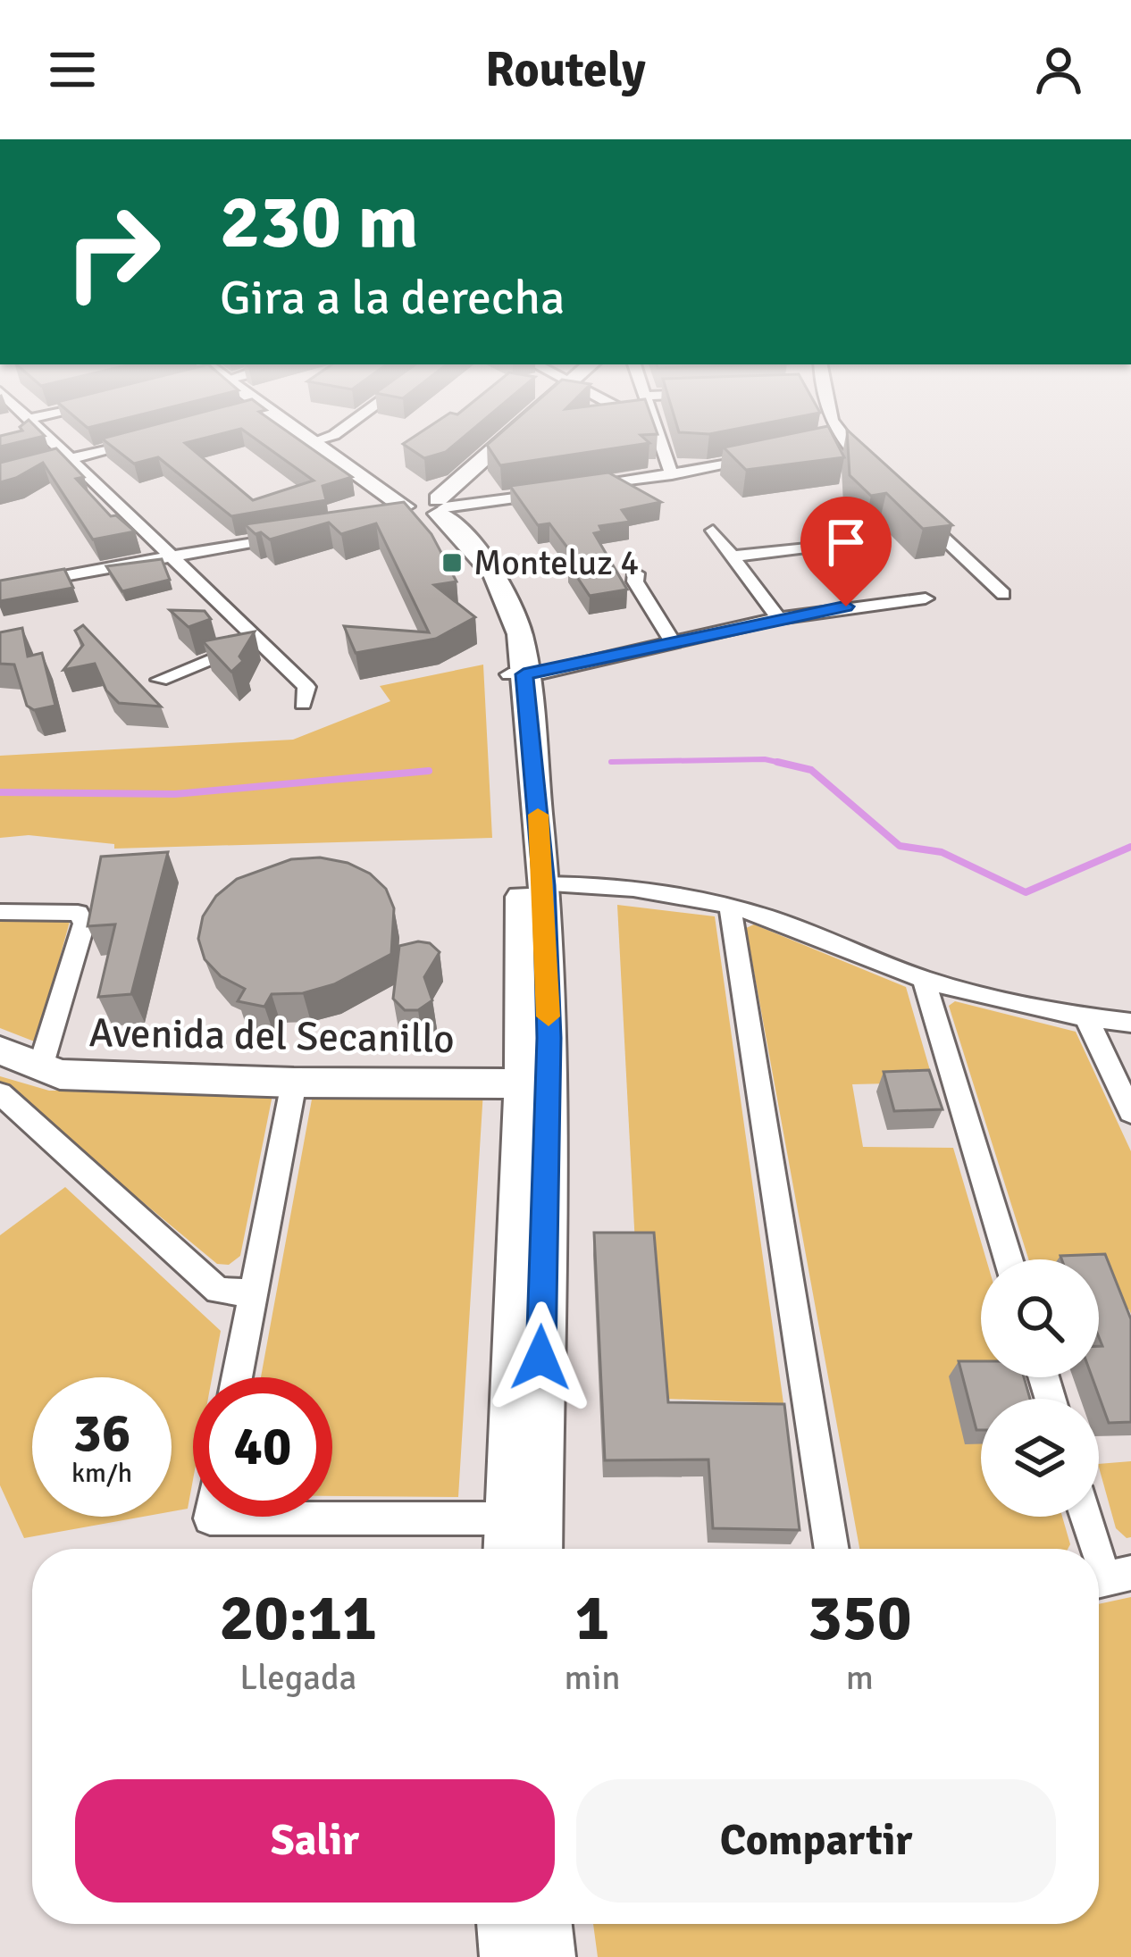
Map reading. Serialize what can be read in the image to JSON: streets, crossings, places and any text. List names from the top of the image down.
{
  "streets": {
    "street": ["Avenida del Secanillo"]
  },
  "places": {
    "transit": ["Monteluz 4"]
  },
  "page": {
    "header": "Routely",
    "turn": ["230 m", "Gira a la derecha"],
    "speed": "36 km/h",
    "limit": "40",
    "eta": [
      "20:11",
      "Llegada",
      "1",
      "min",
      "350",
      "m"
    ],
    "buttons": ["Salir", "Compartir"]
  }
}
